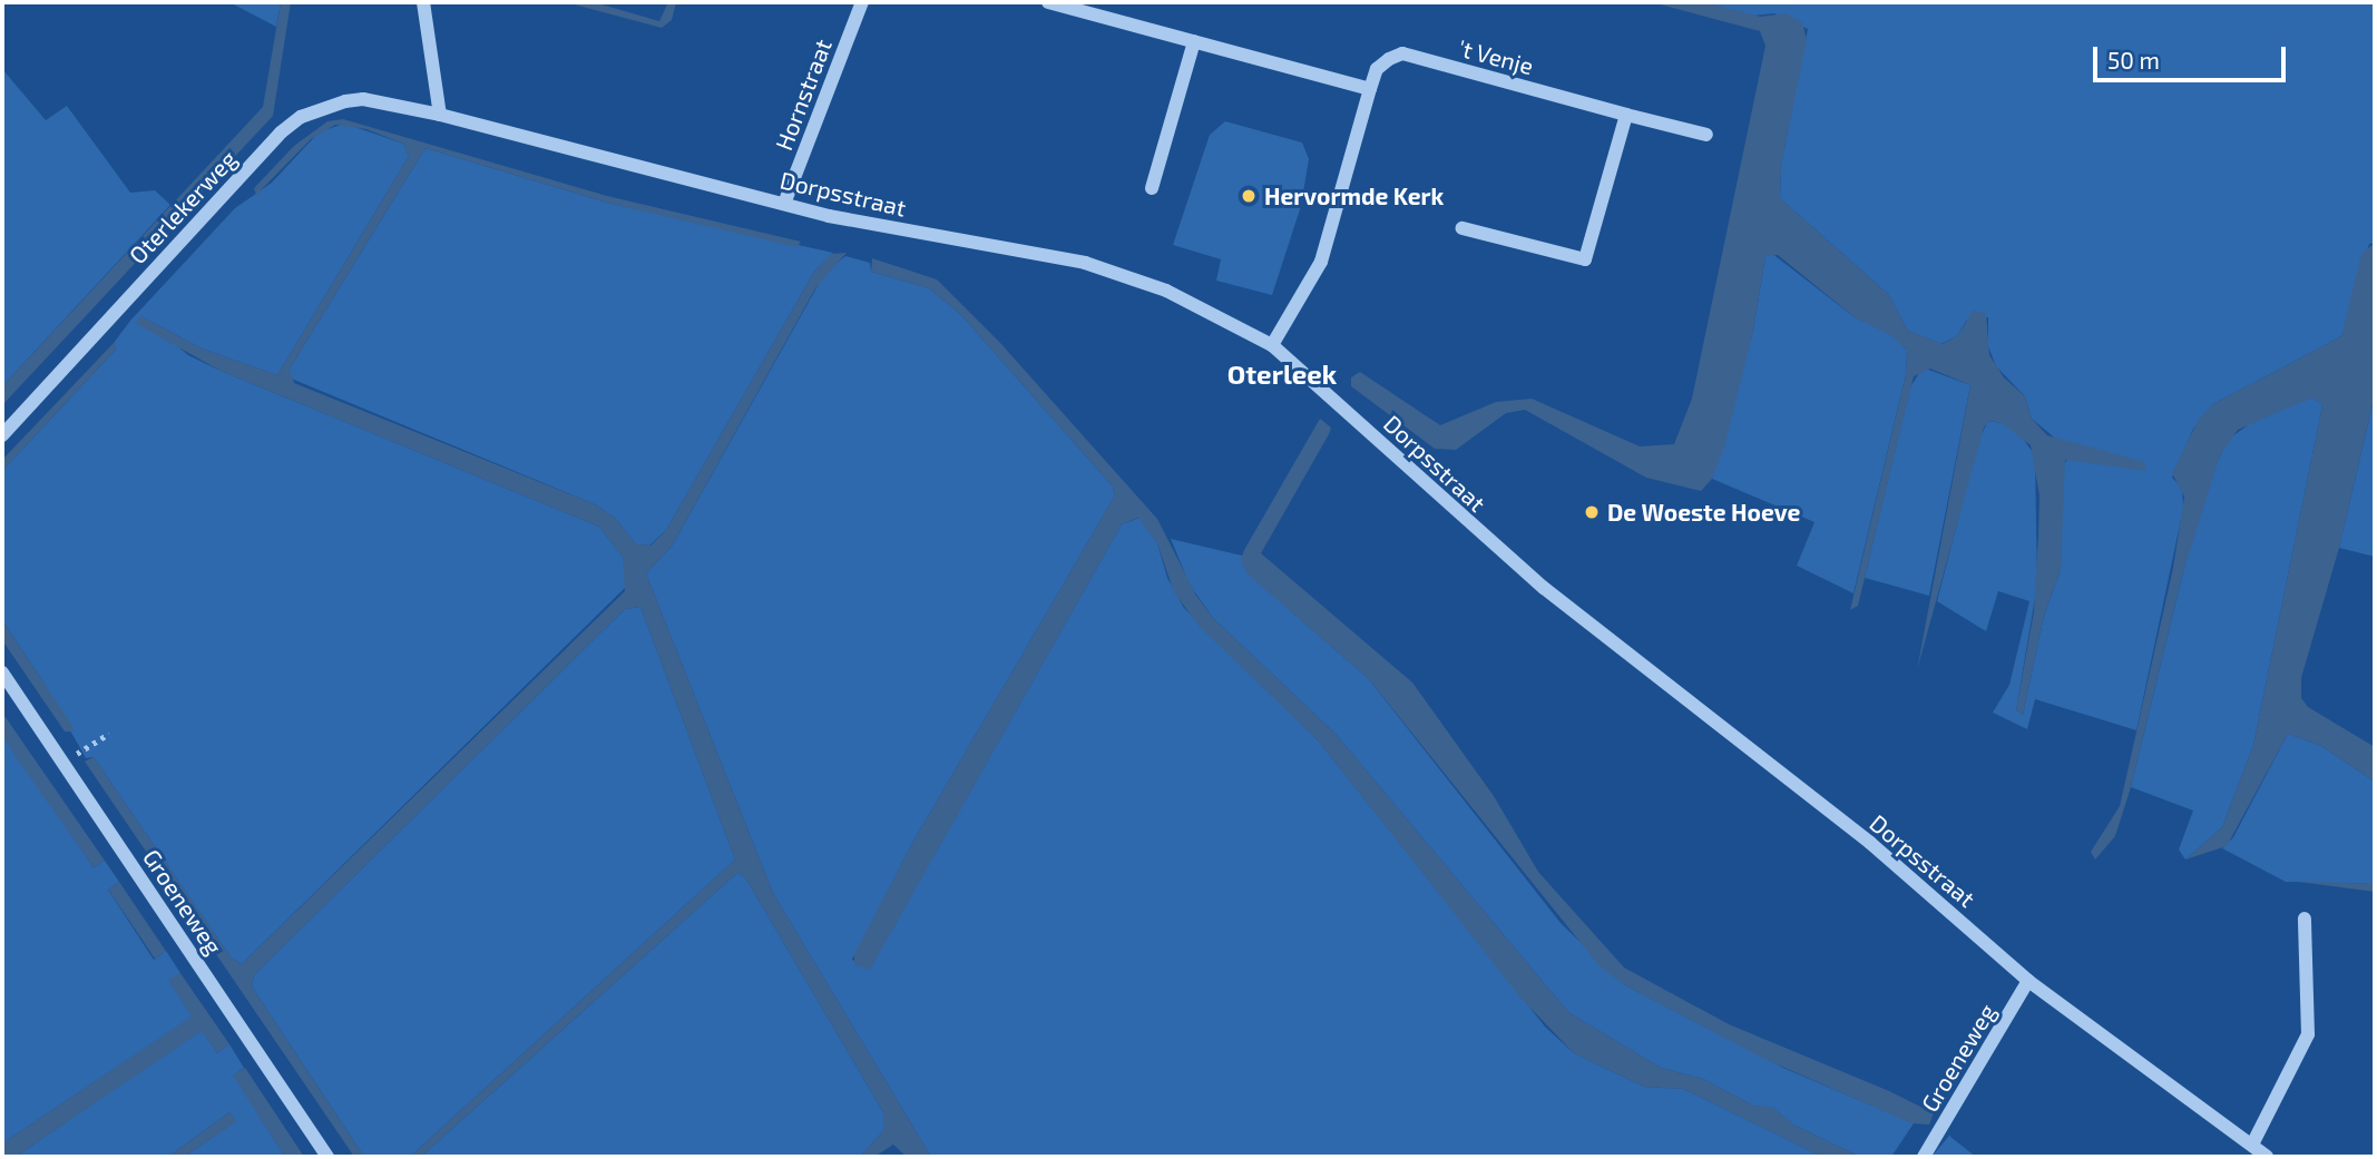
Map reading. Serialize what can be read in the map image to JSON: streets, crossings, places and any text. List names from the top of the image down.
{
  "streets": {
    "street": [
      "'t Venje",
      "Hornstraat",
      "Dorpsstraat",
      "Oterlekerweg",
      "Groeneweg"
    ]
  },
  "crossings": [
    ["'t Venje", "Dorpsstraat"],
    ["Hornstraat", "Dorpsstraat"],
    ["Dorpsstraat", "Oterlekerweg"],
    ["Dorpsstraat", "Groeneweg"]
  ],
  "districts": ["Oterleek"],
  "places": ["Hervormde Kerk", "De Woeste Hoeve"],
  "scale_bar": "50 m"
}
